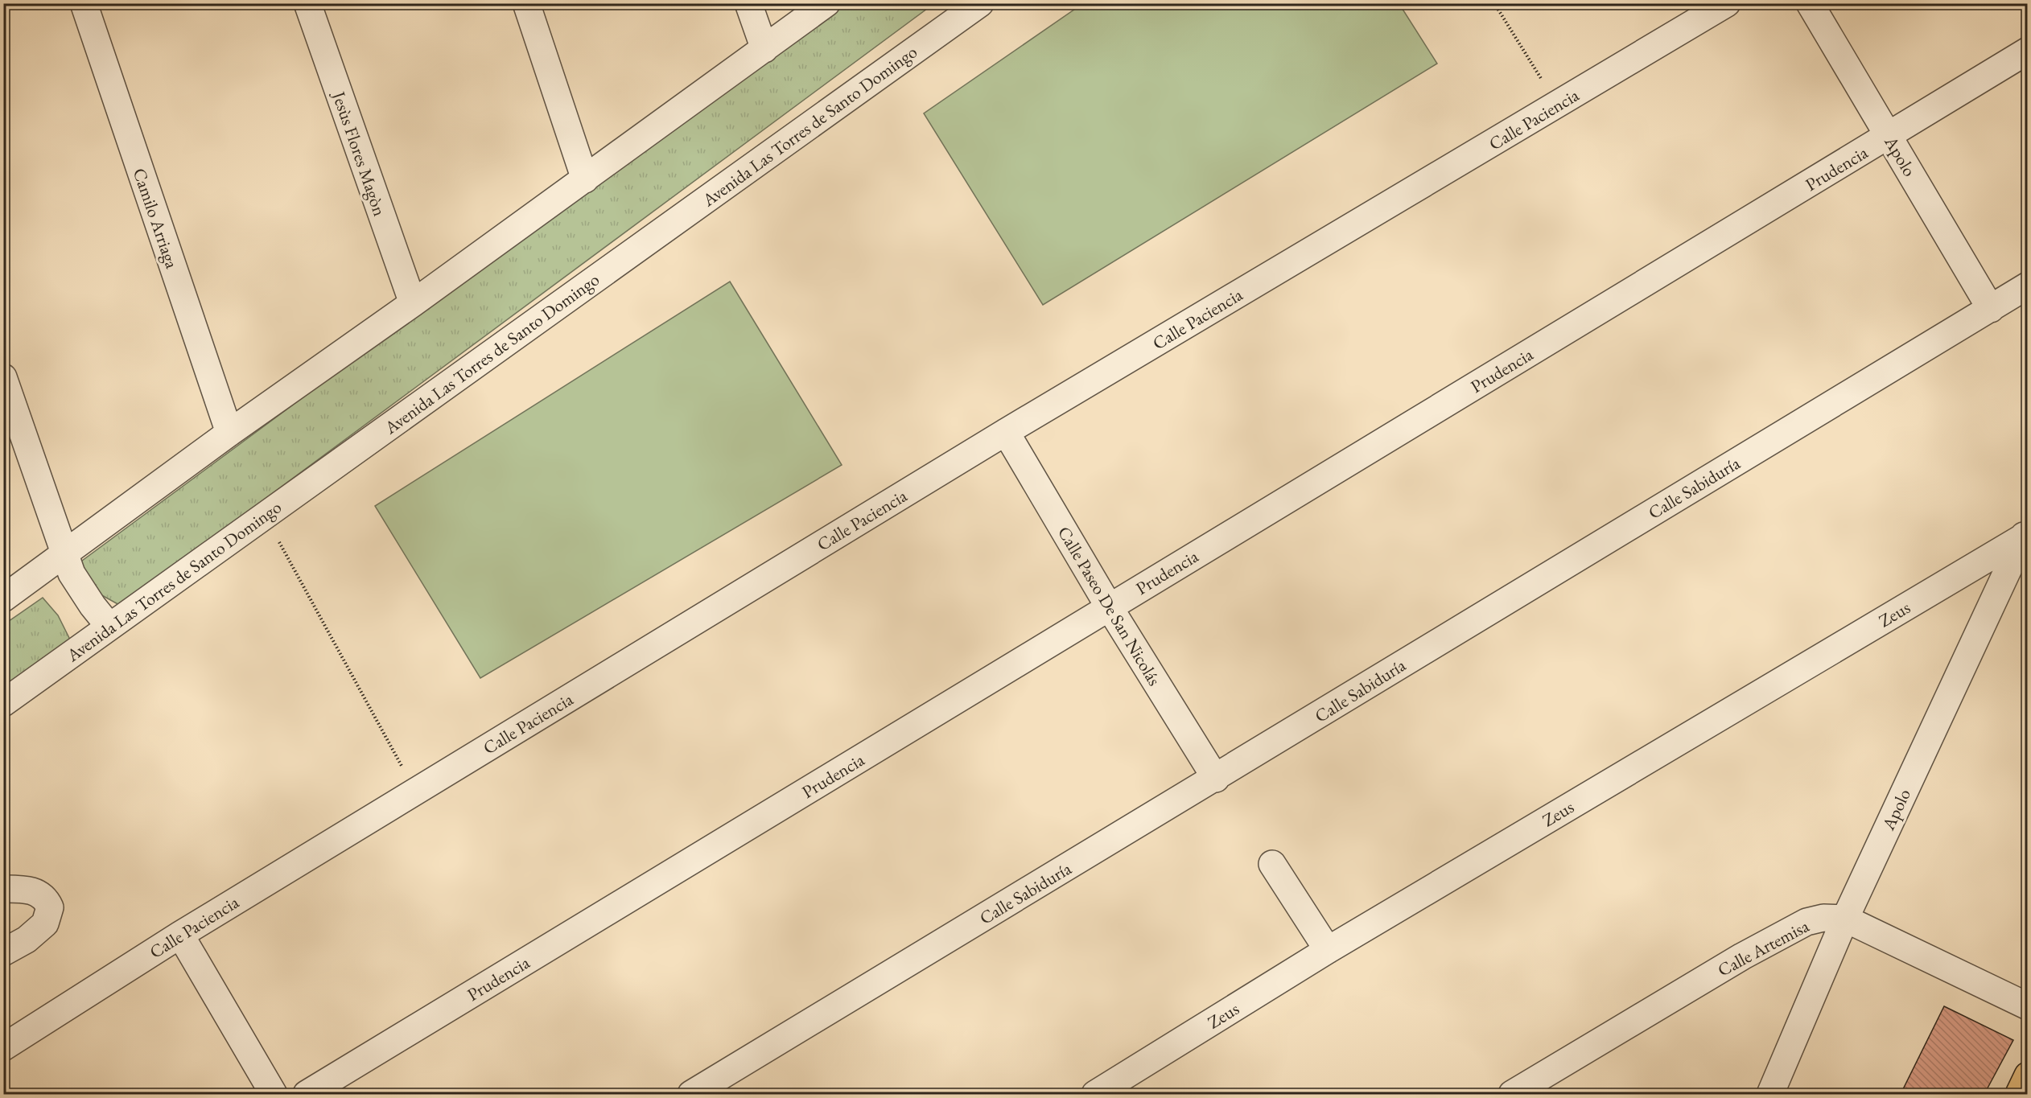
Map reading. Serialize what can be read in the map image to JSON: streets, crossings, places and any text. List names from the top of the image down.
{
  "streets": {
    "street": [
      "Calle Paciencia",
      "Avenida Las Torres de Santo Domingo",
      "Jesùs Flores Magòn",
      "Apolo",
      "Prudencia",
      "Camilo Arriaga",
      "Calle Sabiduría",
      "Calle Paseo De San Nicolás",
      "Zeus",
      "Calle Artemisa"
    ]
  },
  "crossings": [
    ["Calle Paciencia", "Calle Paseo De San Nicolás"],
    ["Apolo", "Prudencia"],
    ["Apolo", "Calle Sabiduría"],
    ["Apolo", "Zeus"],
    ["Apolo", "Calle Artemisa"],
    ["Prudencia", "Calle Paseo De San Nicolás"],
    ["Calle Sabiduría", "Calle Paseo De San Nicolás"]
  ]
}
